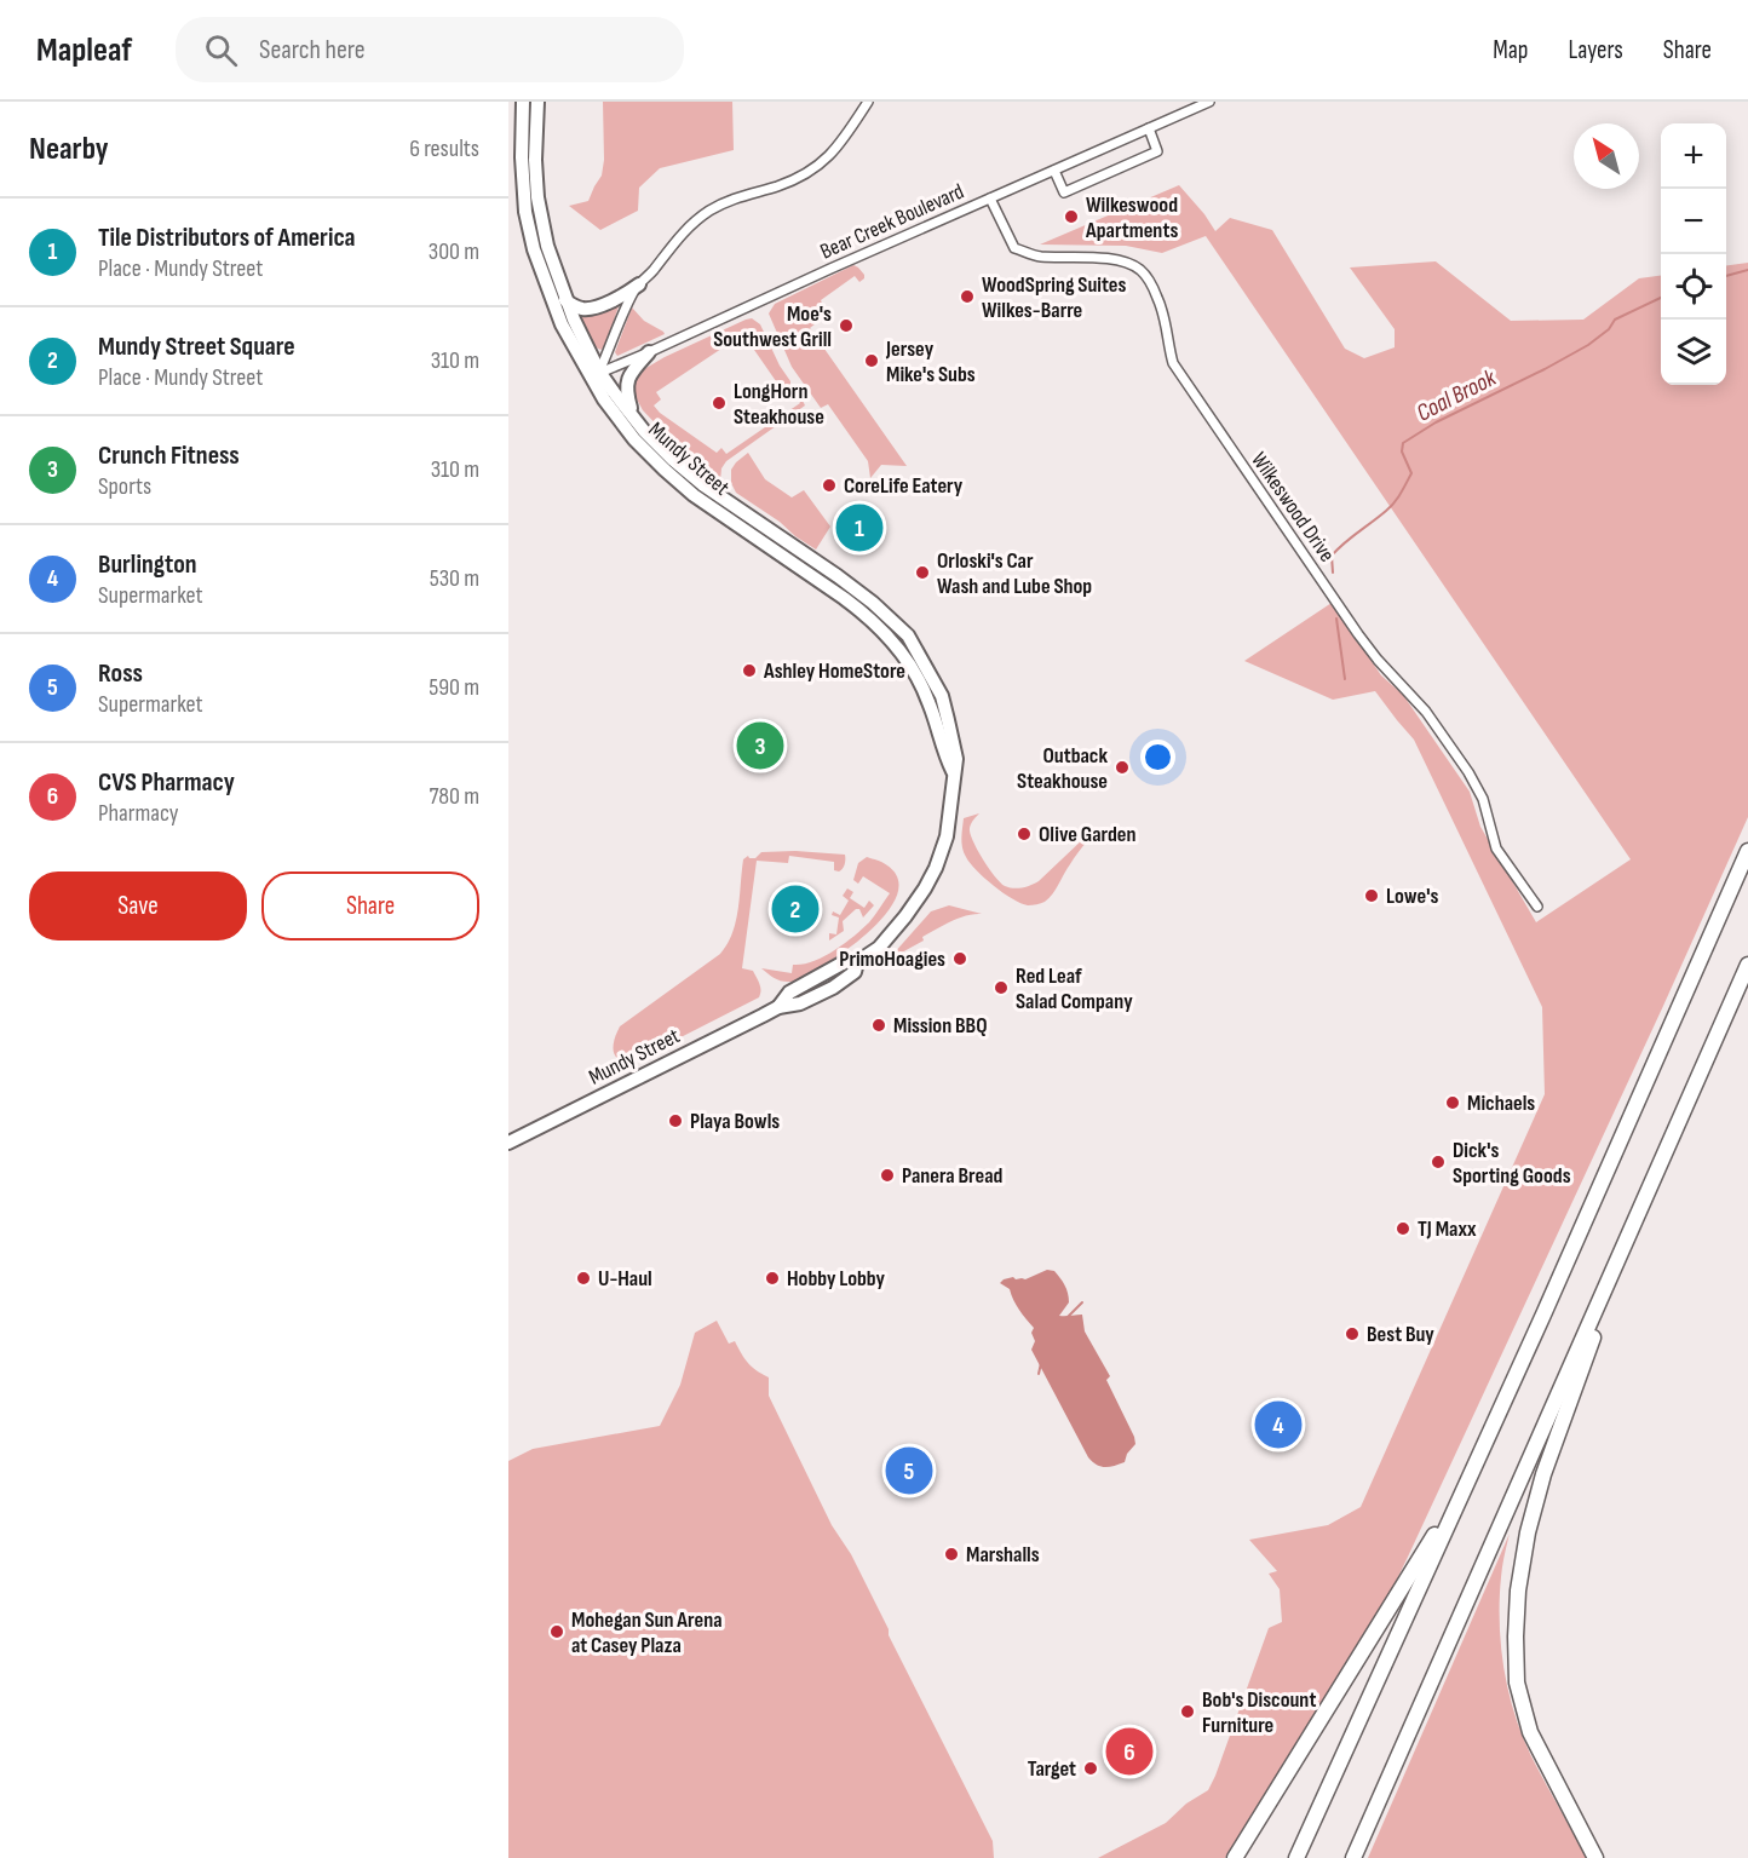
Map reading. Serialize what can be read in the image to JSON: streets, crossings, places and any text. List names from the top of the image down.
{
  "streets": {
    "main road": ["Mundy Street"],
    "street": ["Bear Creek Boulevard", "Wilkeswood Drive"]
  },
  "crossings": [
    ["Bear Creek Boulevard", "Mundy Street"],
    ["Bear Creek Boulevard", "Wilkeswood Drive"]
  ],
  "water": ["Coal Brook"],
  "places": [
    "Wilkeswood Apartments",
    "WoodSpring Suites Wilkes-Barre",
    "Moe's Southwest Grill",
    "Jersey Mike's Subs",
    "LongHorn Steakhouse",
    "CoreLife Eatery",
    "Orloski's Car Wash and Lube Shop",
    "Ashley HomeStore",
    "Outback Steakhouse",
    "Olive Garden",
    "Lowe's",
    "PrimoHoagies",
    "Red Leaf Salad Company",
    "Mission BBQ",
    "Michaels",
    "Playa Bowls",
    "Dick's Sporting Goods",
    "Panera Bread",
    "TJ Maxx",
    "U-Haul",
    "Hobby Lobby",
    "Best Buy",
    "Marshalls",
    "Mohegan Sun Arena at Casey Plaza",
    "Bob's Discount Furniture",
    "Target"
  ],
  "north": "top left",
  "page": {
    "header": "Mapleaf",
    "search": "Search here",
    "nav": ["Map", "Layers", "Share"],
    "heading": ["Nearby", "6 results"],
    "map_buttons": ["+", "−"],
    "list": [
      {
        "mark": "1",
        "name": "Tile Distributors of America",
        "note": "Place · Mundy Street",
        "value": "300 m"
      },
      {
        "mark": "2",
        "name": "Mundy Street Square",
        "note": "Place · Mundy Street",
        "value": "310 m"
      },
      {
        "mark": "3",
        "name": "Crunch Fitness",
        "note": "Sports",
        "value": "310 m"
      },
      {
        "mark": "4",
        "name": "Burlington",
        "note": "Supermarket",
        "value": "530 m"
      },
      {
        "mark": "5",
        "name": "Ross",
        "note": "Supermarket",
        "value": "590 m"
      },
      {
        "mark": "6",
        "name": "CVS Pharmacy",
        "note": "Pharmacy",
        "value": "780 m"
      }
    ],
    "pins": [
      "1",
      "3",
      "2",
      "4",
      "5",
      "6"
    ],
    "buttons": ["Save", "Share"]
  }
}
